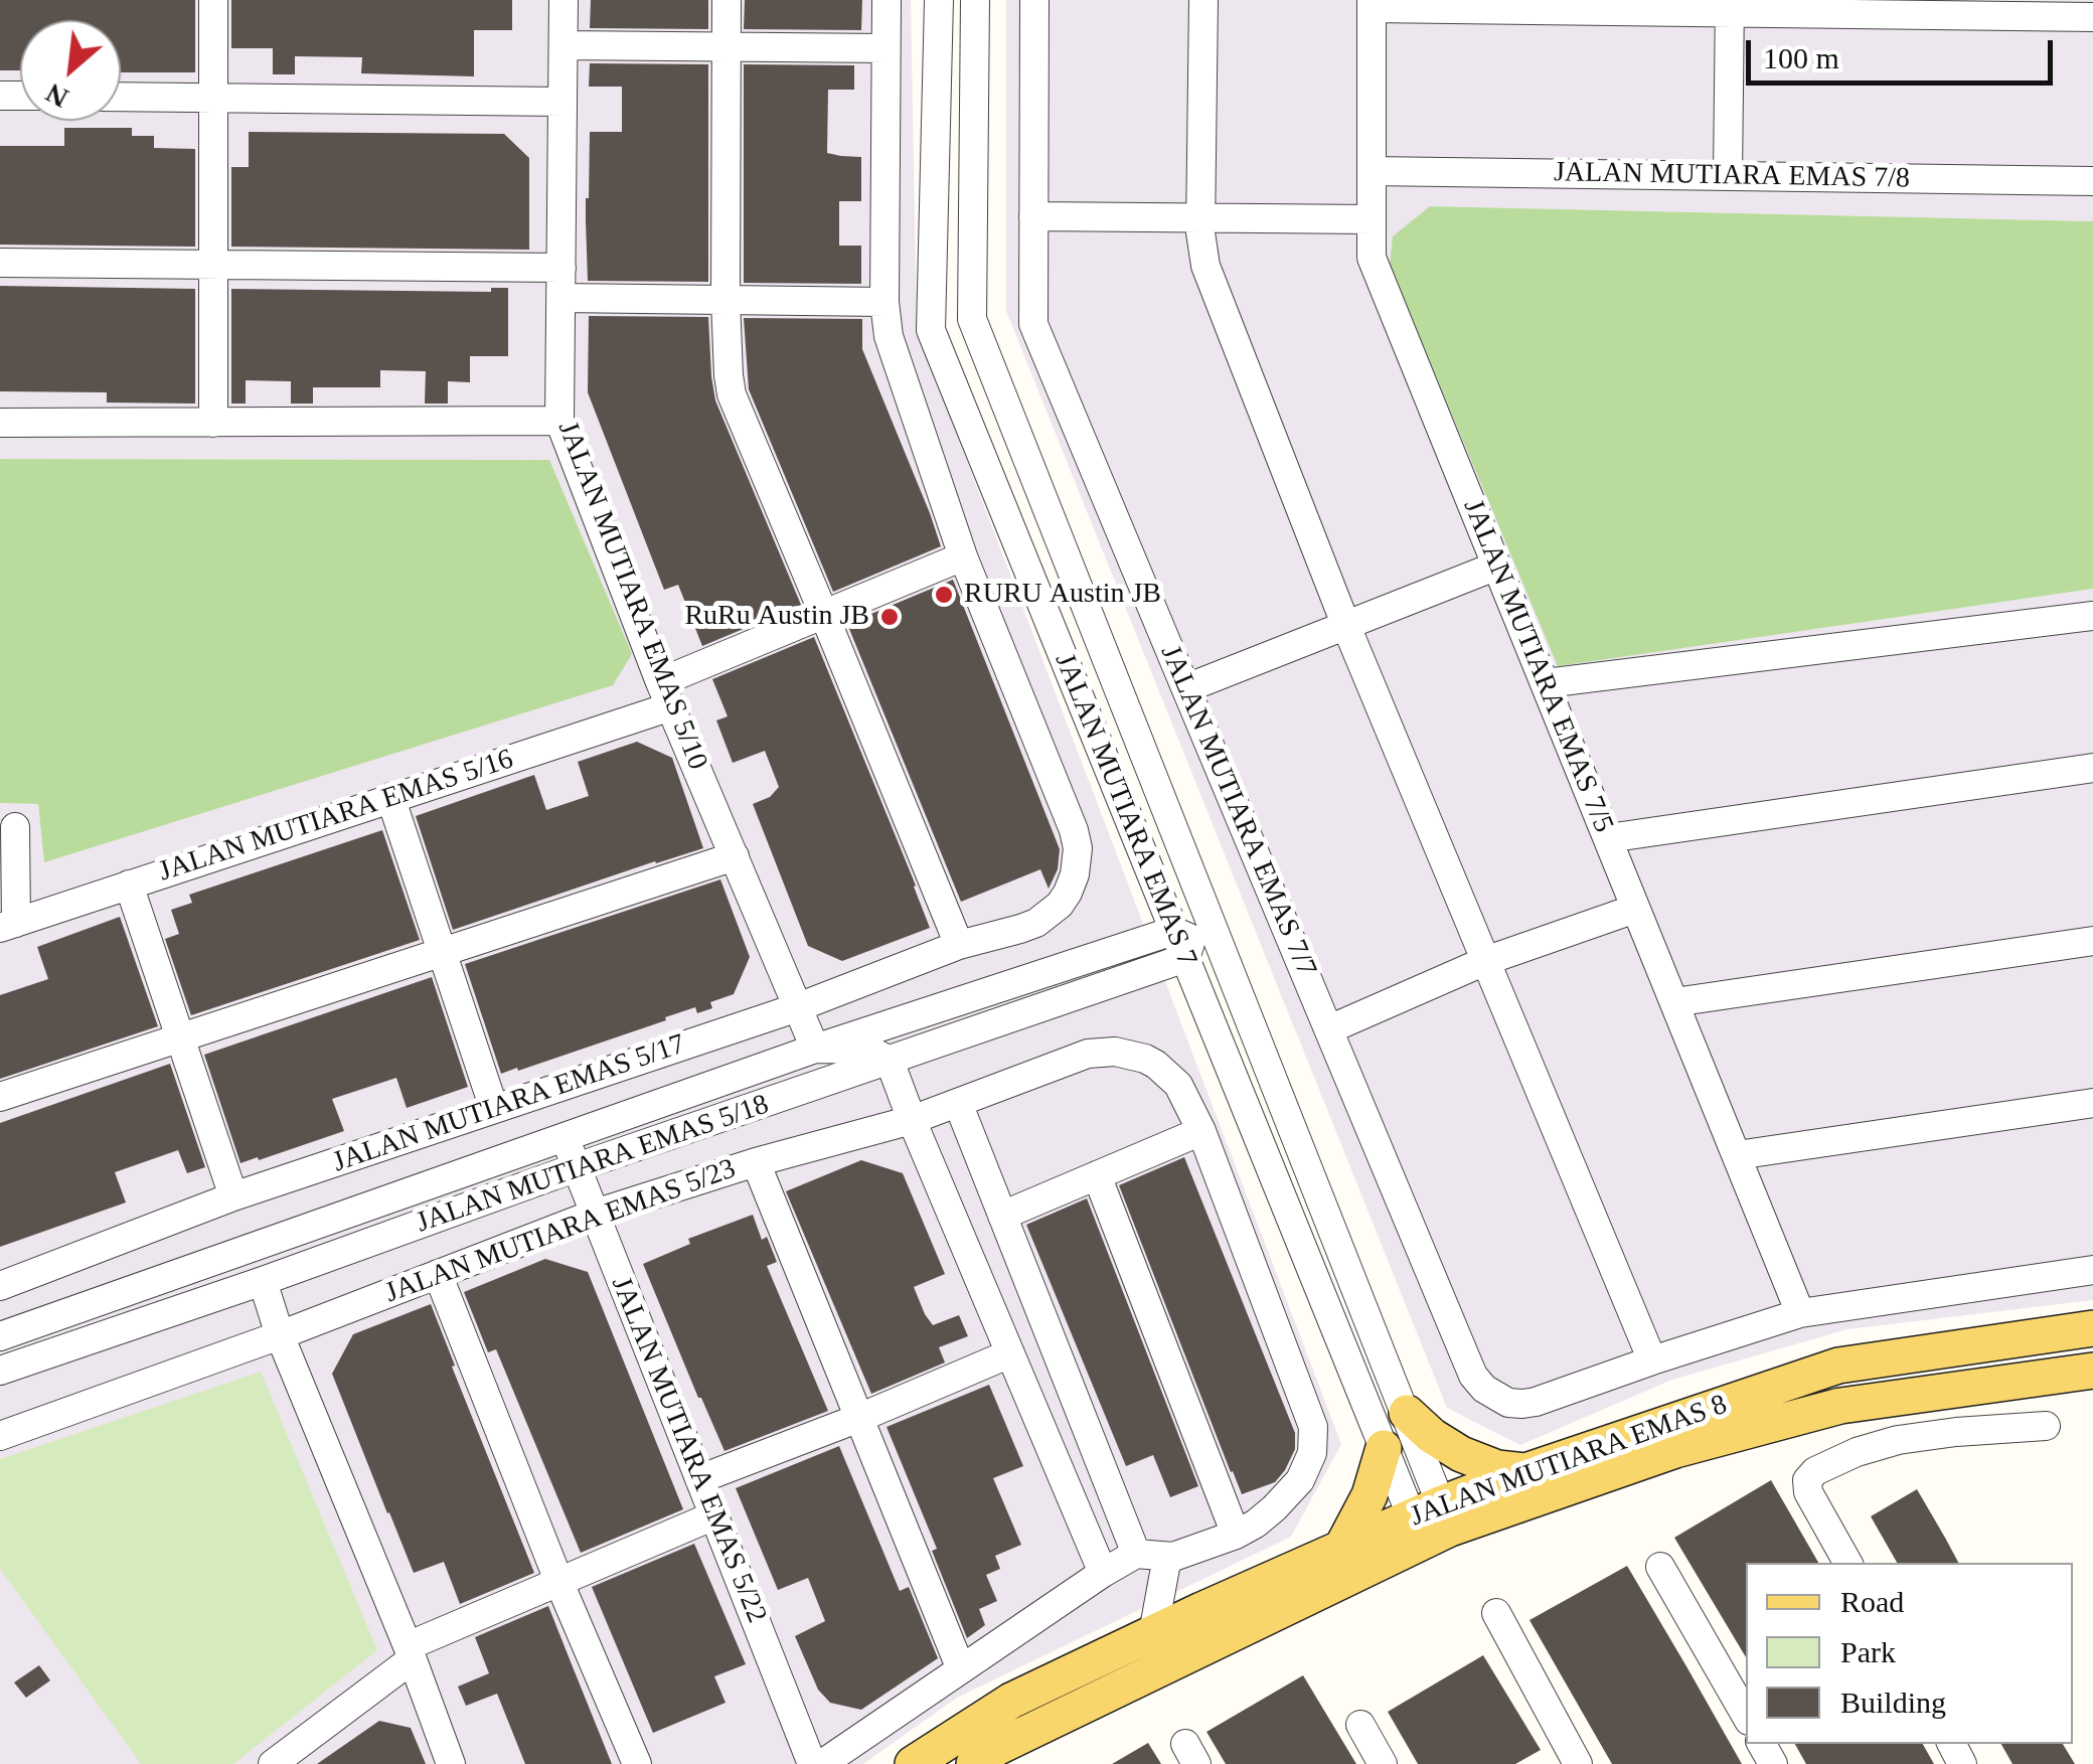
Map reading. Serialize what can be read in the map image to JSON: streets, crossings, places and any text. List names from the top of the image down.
{
  "streets": {
    "main road": ["JALAN MUTIARA EMAS 8"],
    "street": [
      "JALAN MUTIARA EMAS 7/8",
      "JALAN MUTIARA EMAS 5/10",
      "JALAN MUTIARA EMAS 7/5",
      "JALAN MUTIARA EMAS 7",
      "JALAN MUTIARA EMAS 7/7",
      "JALAN MUTIARA EMAS 5/16",
      "JALAN MUTIARA EMAS 5/17",
      "JALAN MUTIARA EMAS 5/18",
      "JALAN MUTIARA EMAS 5/23",
      "JALAN MUTIARA EMAS 5/22"
    ]
  },
  "crossings": [
    ["JALAN MUTIARA EMAS 7/8", "JALAN MUTIARA EMAS 7/5"],
    ["JALAN MUTIARA EMAS 5/10", "JALAN MUTIARA EMAS 5/16"],
    ["JALAN MUTIARA EMAS 5/10", "JALAN MUTIARA EMAS 5/17"],
    ["JALAN MUTIARA EMAS 5/10", "JALAN MUTIARA EMAS 5/18"],
    ["JALAN MUTIARA EMAS 7", "JALAN MUTIARA EMAS 5/18"],
    ["JALAN MUTIARA EMAS 7", "JALAN MUTIARA EMAS 8"],
    ["JALAN MUTIARA EMAS 5/16", "JALAN MUTIARA EMAS 5/17"],
    ["JALAN MUTIARA EMAS 5/18", "JALAN MUTIARA EMAS 5/22"],
    ["JALAN MUTIARA EMAS 5/23", "JALAN MUTIARA EMAS 5/22"]
  ],
  "places": ["RURU Austin JB", "RuRu Austin JB"],
  "legend": ["Road", "Park", "Building"],
  "scale_bar": "100 m",
  "north": "bottom left"
}
